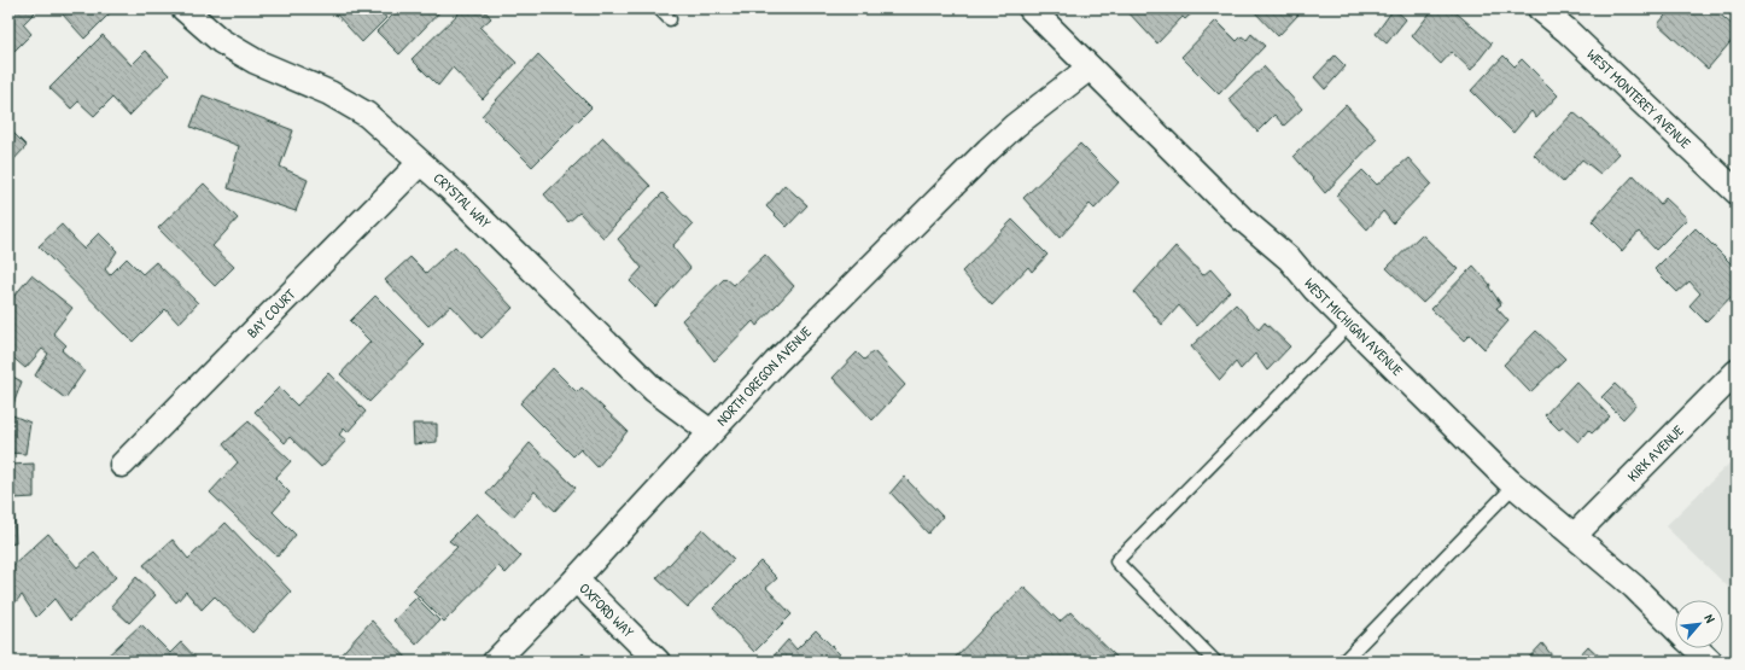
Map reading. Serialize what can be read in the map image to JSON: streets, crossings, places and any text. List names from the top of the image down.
{
  "streets": {
    "street": [
      "WEST MONTEREY AVENUE",
      "CRYSTAL WAY",
      "BAY COURT",
      "WEST MICHIGAN AVENUE",
      "NORTH OREGON AVENUE",
      "KIRK AVENUE",
      "OXFORD WAY"
    ]
  },
  "crossings": [
    ["CRYSTAL WAY", "BAY COURT"],
    ["CRYSTAL WAY", "NORTH OREGON AVENUE"],
    ["WEST MICHIGAN AVENUE", "NORTH OREGON AVENUE"],
    ["WEST MICHIGAN AVENUE", "KIRK AVENUE"],
    ["NORTH OREGON AVENUE", "OXFORD WAY"]
  ],
  "north": "top right"
}
